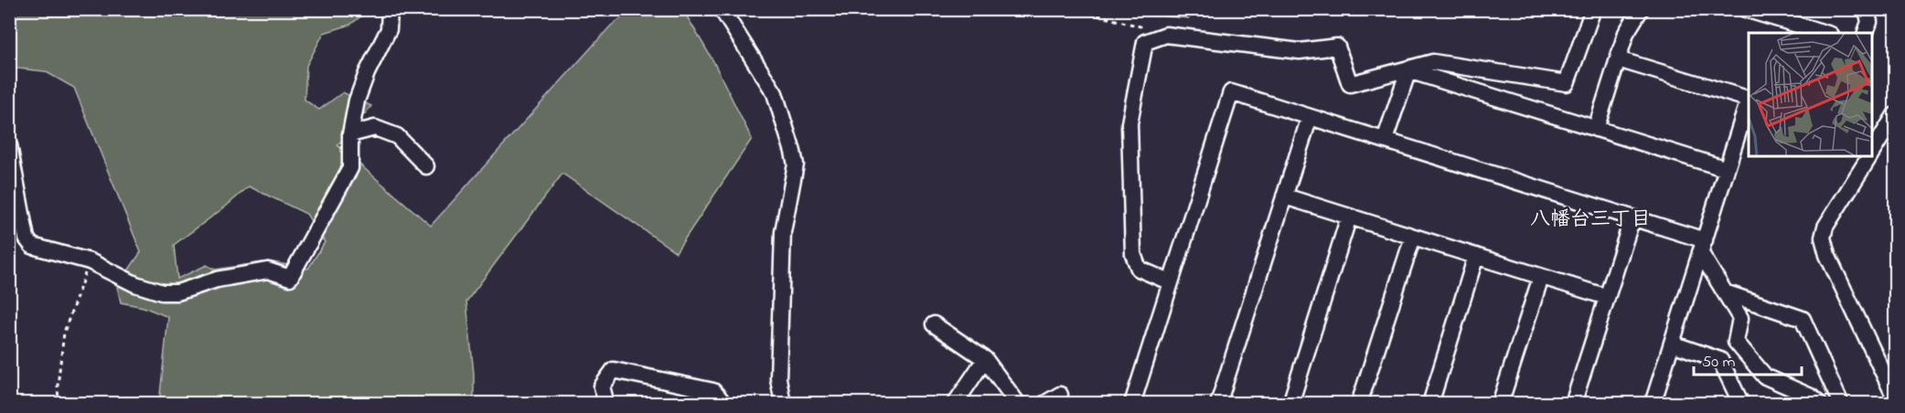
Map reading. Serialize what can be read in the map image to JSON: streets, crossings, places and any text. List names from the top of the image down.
{
  "districts": ["八幡台三丁目"],
  "scale_bar": "50 m"
}
